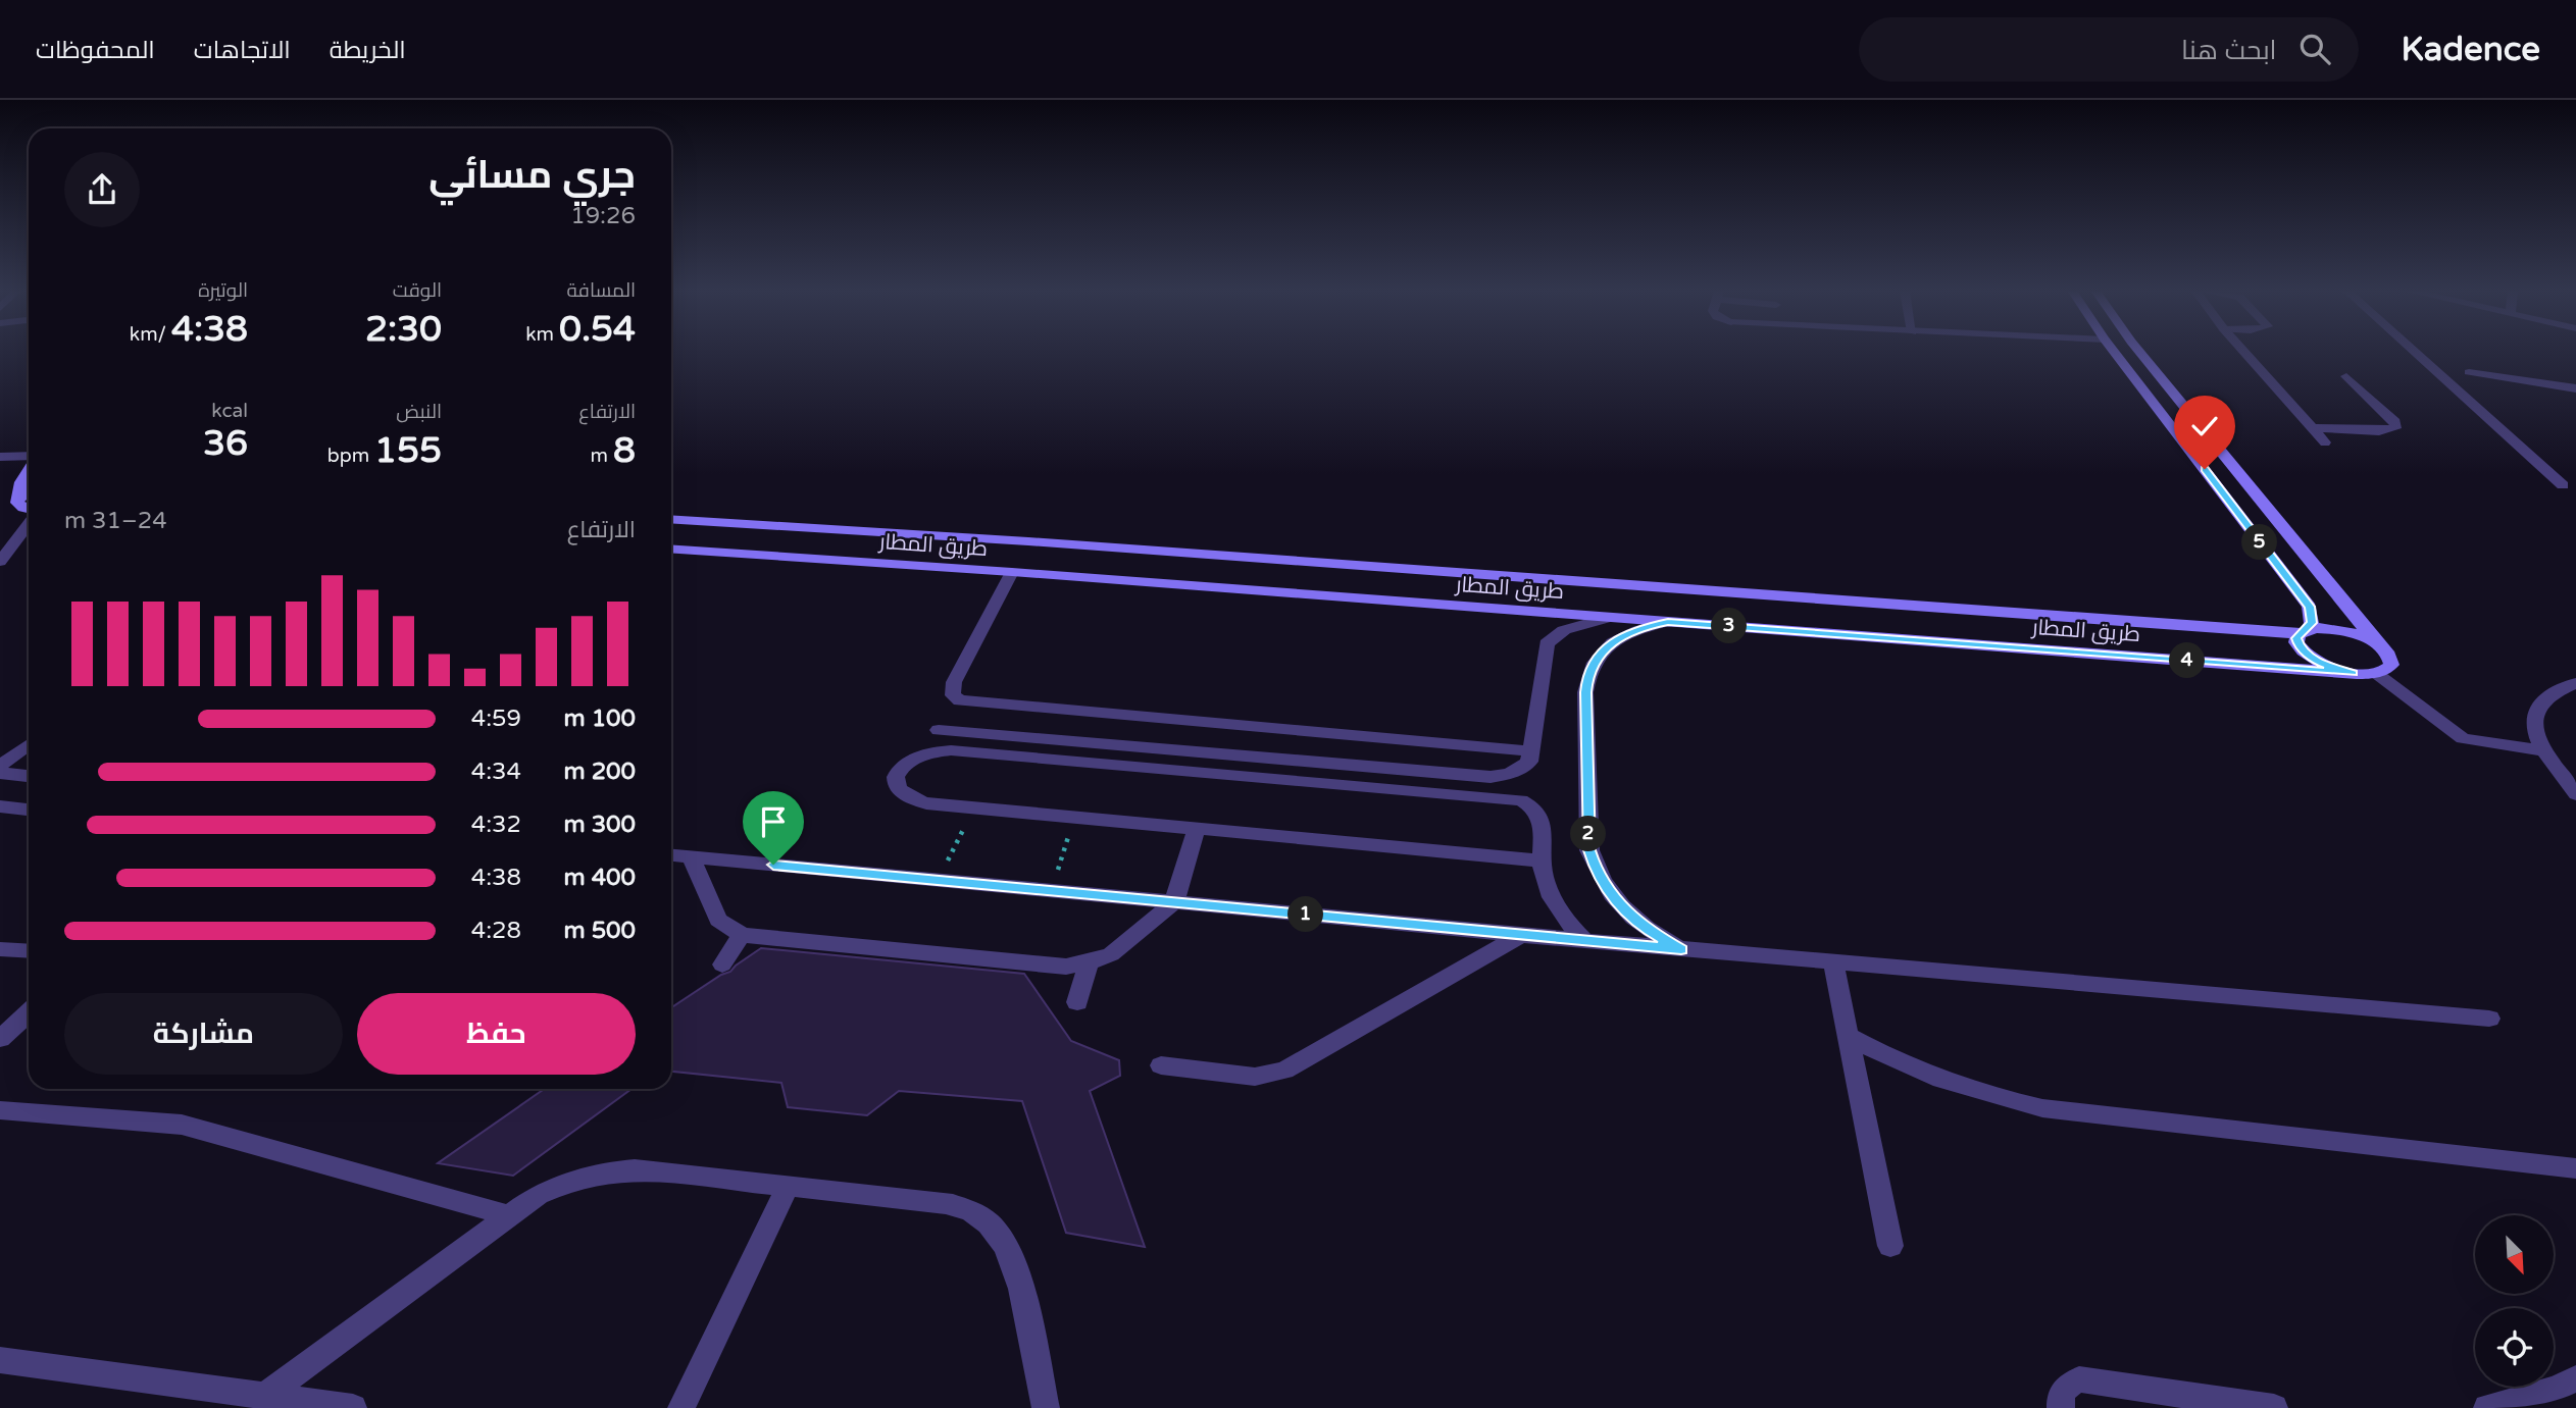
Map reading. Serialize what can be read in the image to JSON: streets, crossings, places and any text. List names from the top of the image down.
{
  "streets": {
    "main road": ["طريق المطار"]
  },
  "north": "bottom right",
  "page": {
    "header": "Kadence",
    "search": "ابحث هنا",
    "nav": ["الخريطة", "الاتجاهات", "المحفوظات"],
    "heading": ["جري مسائي", "19:26"],
    "stats": [
      ["المسافة", "0.54 km"],
      ["الوقت", "2:30"],
      ["الوتيرة", "4:38 /km"],
      ["الارتفاع", "8 m"],
      ["النبض", "155 bpm"],
      ["kcal", "36"]
    ],
    "chart": ["الارتفاع", "24–31 m"],
    "pins": [
      "5",
      "3",
      "4",
      "2",
      "1"
    ],
    "list": [
      {
        "name": "100 m",
        "note": "4:59"
      },
      {
        "name": "200 m",
        "note": "4:34"
      },
      {
        "name": "300 m",
        "note": "4:32"
      },
      {
        "name": "400 m",
        "note": "4:38"
      },
      {
        "name": "500 m",
        "note": "4:28"
      }
    ],
    "buttons": ["حفظ", "مشاركة"]
  }
}
